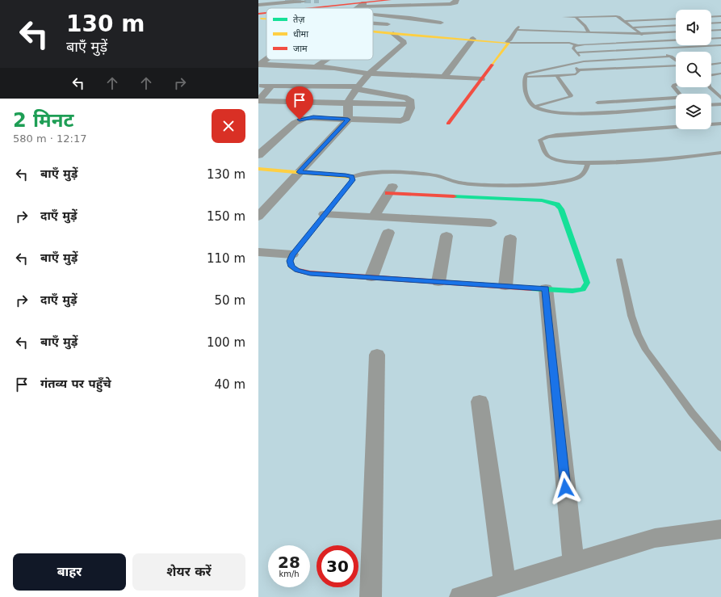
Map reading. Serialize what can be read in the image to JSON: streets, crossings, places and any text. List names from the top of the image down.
{
  "legend": ["तेज़", "धीमा", "जाम"],
  "page": {
    "turn": ["130 m", "बाएँ मुड़ें"],
    "heading": ["2 मिनट", "580 m · 12:17"],
    "list": [
      {
        "name": "बाएँ मुड़ें",
        "value": "130 m"
      },
      {
        "name": "दाएँ मुड़ें",
        "value": "150 m"
      },
      {
        "name": "बाएँ मुड़ें",
        "value": "110 m"
      },
      {
        "name": "दाएँ मुड़ें",
        "value": "50 m"
      },
      {
        "name": "बाएँ मुड़ें",
        "value": "100 m"
      },
      {
        "name": "गंतव्य पर पहुँचे",
        "value": "40 m"
      }
    ],
    "speed": "28 km/h",
    "limit": "30",
    "buttons": ["बाहर", "शेयर करें"]
  }
}
